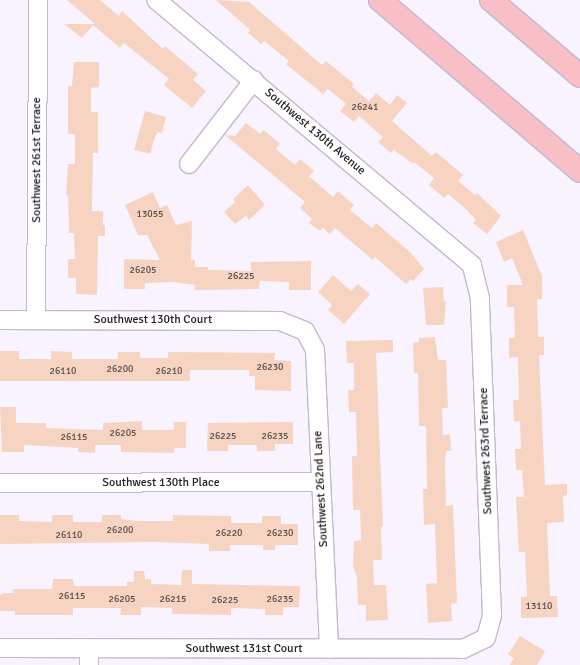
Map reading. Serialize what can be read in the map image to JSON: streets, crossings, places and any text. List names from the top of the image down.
{
  "streets": {
    "street": [
      "Southwest 130th Avenue",
      "Southwest 261st Terrace",
      "Southwest 130th Court",
      "Southwest 263rd Terrace",
      "Southwest 130th Place",
      "Southwest 262nd Lane",
      "Southwest 131st Court"
    ]
  },
  "crossings": [
    ["Southwest 130th Avenue", "Southwest 263rd Terrace"],
    ["Southwest 261st Terrace", "Southwest 130th Court"],
    ["Southwest 130th Court", "Southwest 262nd Lane"],
    ["Southwest 263rd Terrace", "Southwest 131st Court"],
    ["Southwest 130th Place", "Southwest 262nd Lane"],
    ["Southwest 262nd Lane", "Southwest 131st Court"]
  ],
  "house_numbers": [
    "26241",
    "13055",
    "26205",
    "26225",
    "26230",
    "26200",
    "26110",
    "26210",
    "26205",
    "26225",
    "26235",
    "26115",
    "26200",
    "26220",
    "26230",
    "26110",
    "26115",
    "26205",
    "26215",
    "26235",
    "26225",
    "13110"
  ]
}
